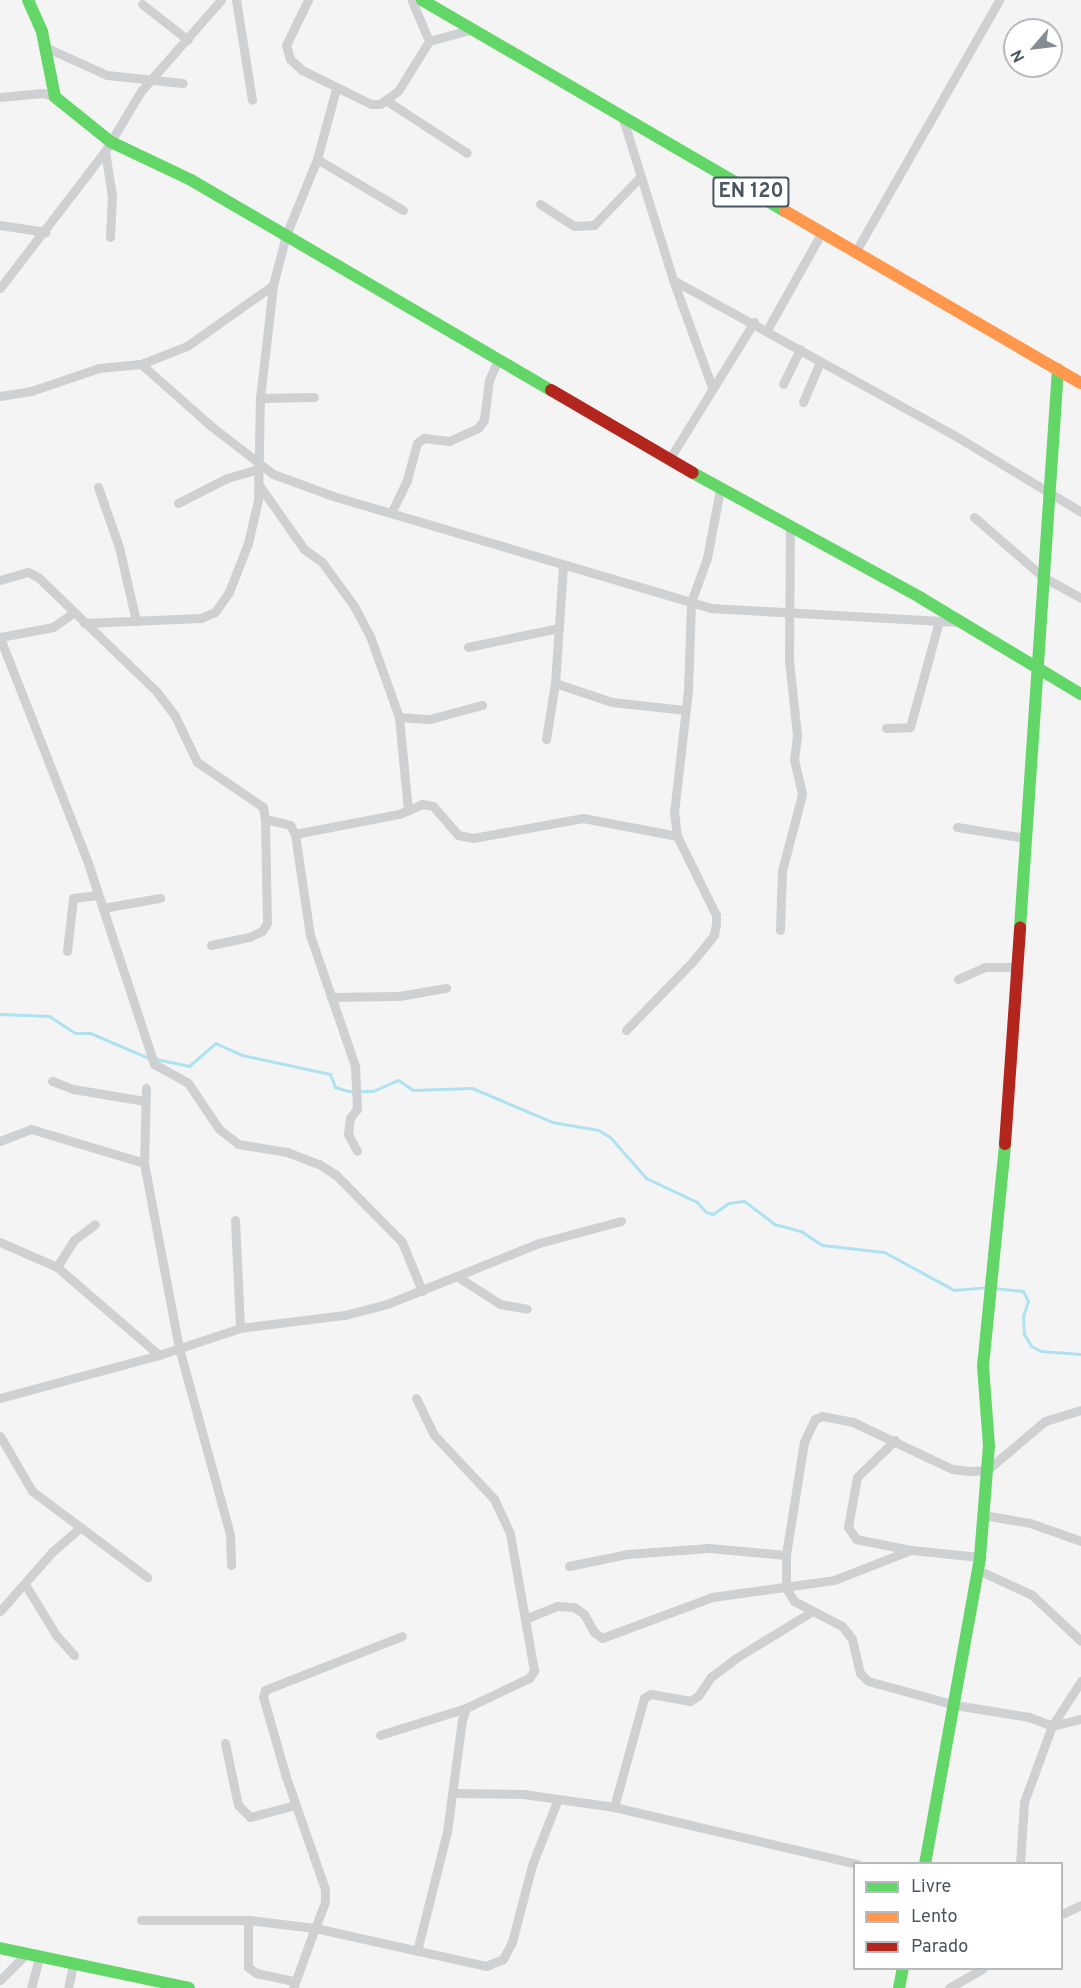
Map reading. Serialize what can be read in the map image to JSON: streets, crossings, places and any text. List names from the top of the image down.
{
  "streets": {
    "street": ["EN 120"]
  },
  "legend": ["Livre", "Lento", "Parado"],
  "north": "bottom left"
}
